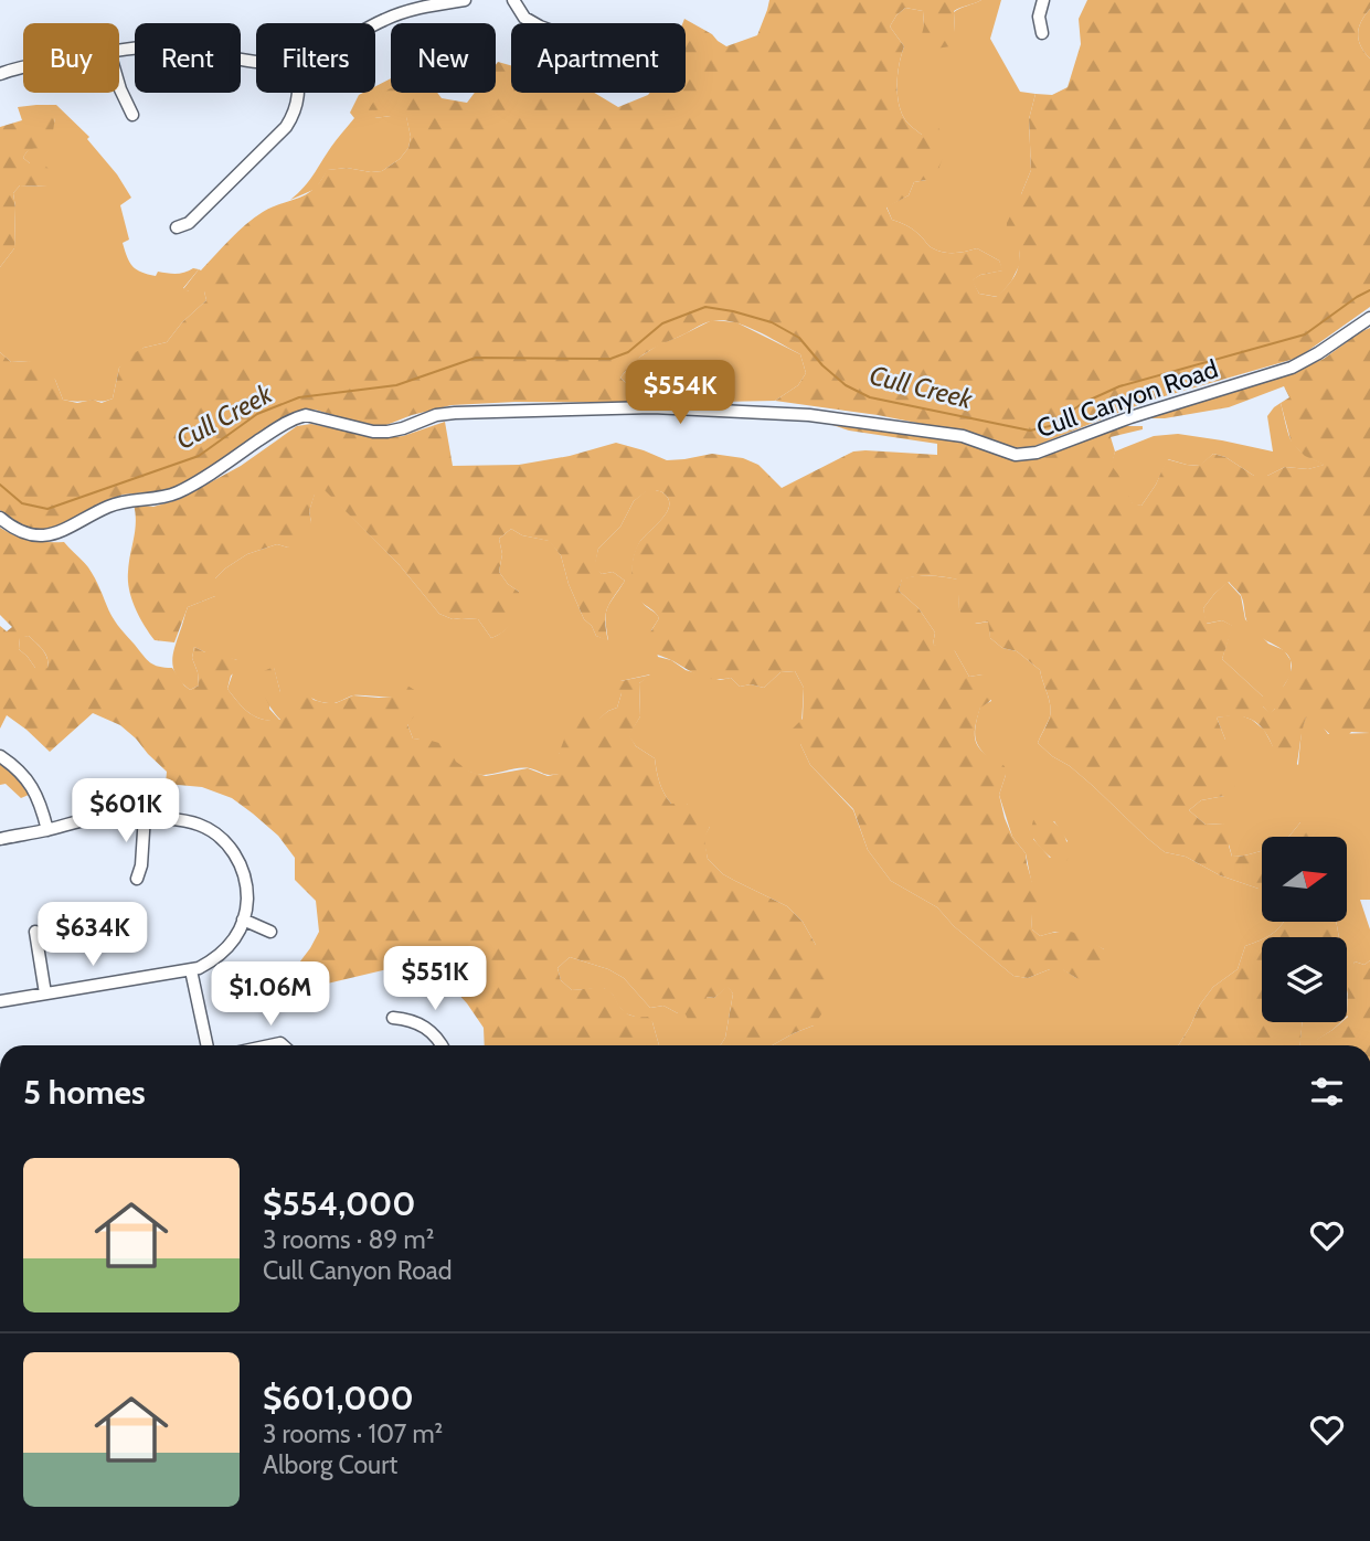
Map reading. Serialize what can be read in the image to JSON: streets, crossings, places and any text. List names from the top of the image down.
{
  "streets": {
    "street": ["Cull Canyon Road"]
  },
  "water": ["Cull Creek"],
  "north": "right",
  "page": {
    "chip": [
      "Buy",
      "Rent",
      "Filters",
      "New",
      "Apartment"
    ],
    "price": [
      "$554K",
      "$601K",
      "$634K",
      "$551K",
      "$1.06M"
    ],
    "heading": "5 homes",
    "list": [
      {
        "name": "$554,000",
        "note": "3 rooms · 89 m² · Cull Canyon Road"
      },
      {
        "name": "$601,000",
        "note": "3 rooms · 107 m² · Alborg Court"
      }
    ]
  }
}
